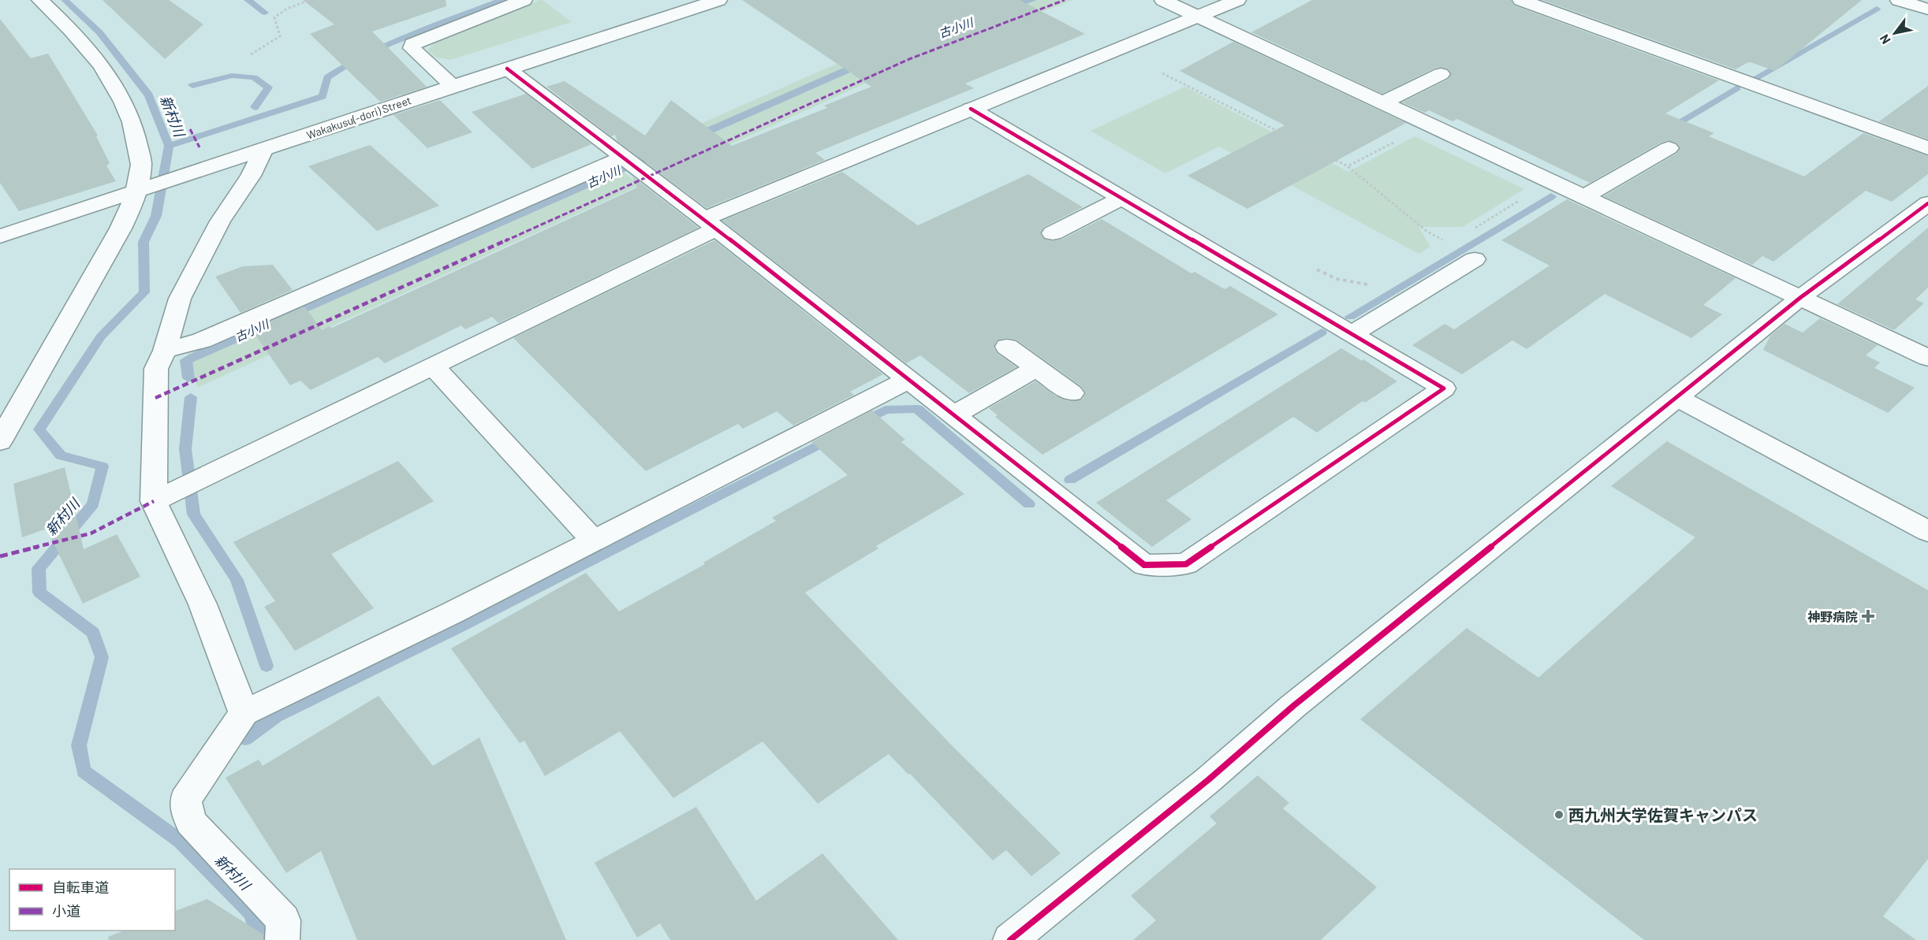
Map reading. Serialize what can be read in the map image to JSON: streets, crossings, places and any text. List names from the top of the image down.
{
  "streets": {
    "street": ["Wakakusu(-dori) Street"]
  },
  "water": ["古小川", "新村川"],
  "places": {
    "health": ["神野病院"],
    "other": ["西九州大学佐賀キャンパス"]
  },
  "legend": ["自転車道", "小道"],
  "north": "bottom left"
}
